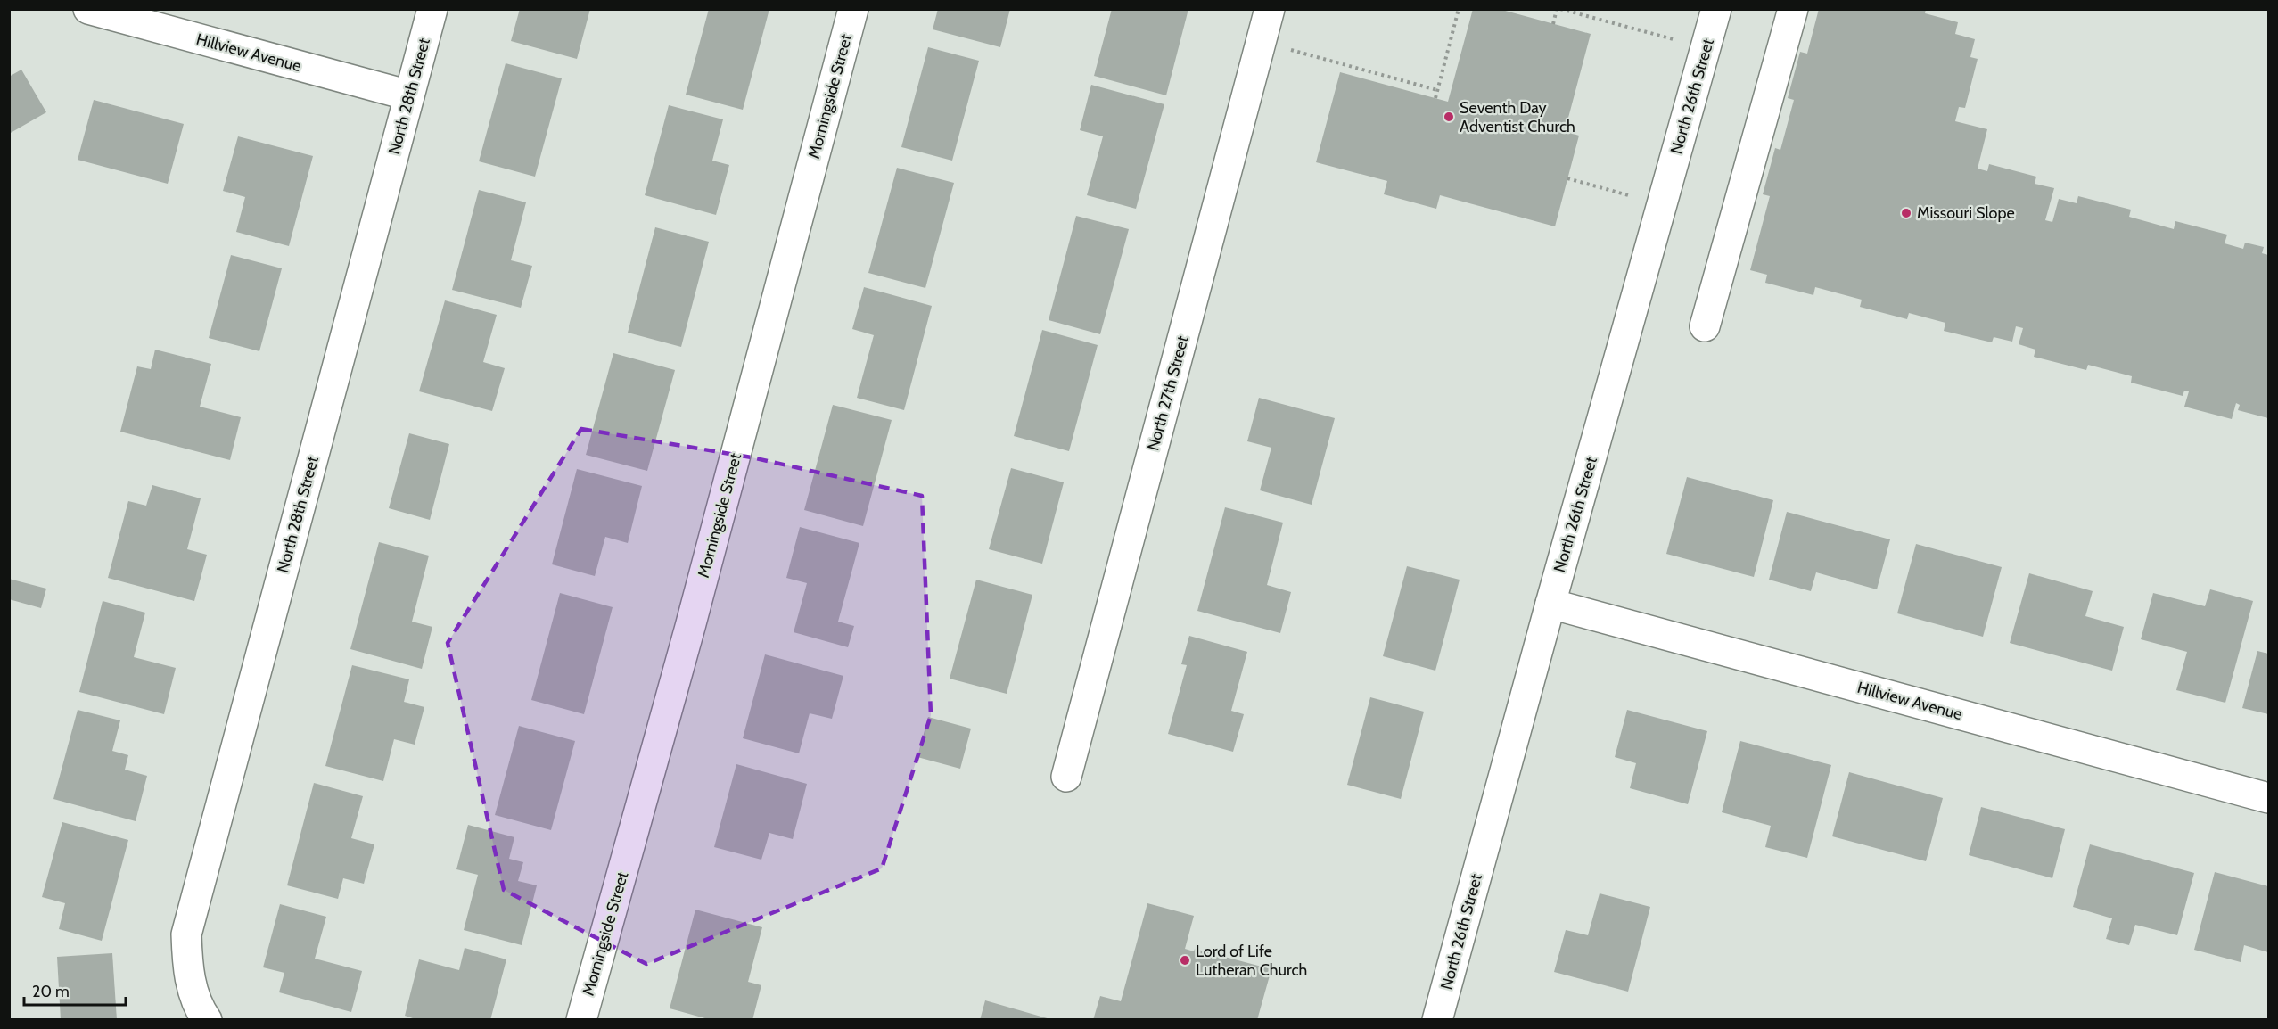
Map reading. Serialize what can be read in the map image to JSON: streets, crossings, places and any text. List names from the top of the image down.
{
  "streets": {
    "street": [
      "Hillview Avenue",
      "North 28th Street",
      "Morningside Street",
      "North 26th Street",
      "North 27th Street"
    ]
  },
  "crossings": [
    ["Hillview Avenue", "North 28th Street"],
    ["Hillview Avenue", "North 26th Street"]
  ],
  "places": ["Seventh Day Adventist Church", "Missouri Slope", "Lord of Life Lutheran Church"],
  "scale_bar": "20 m"
}
